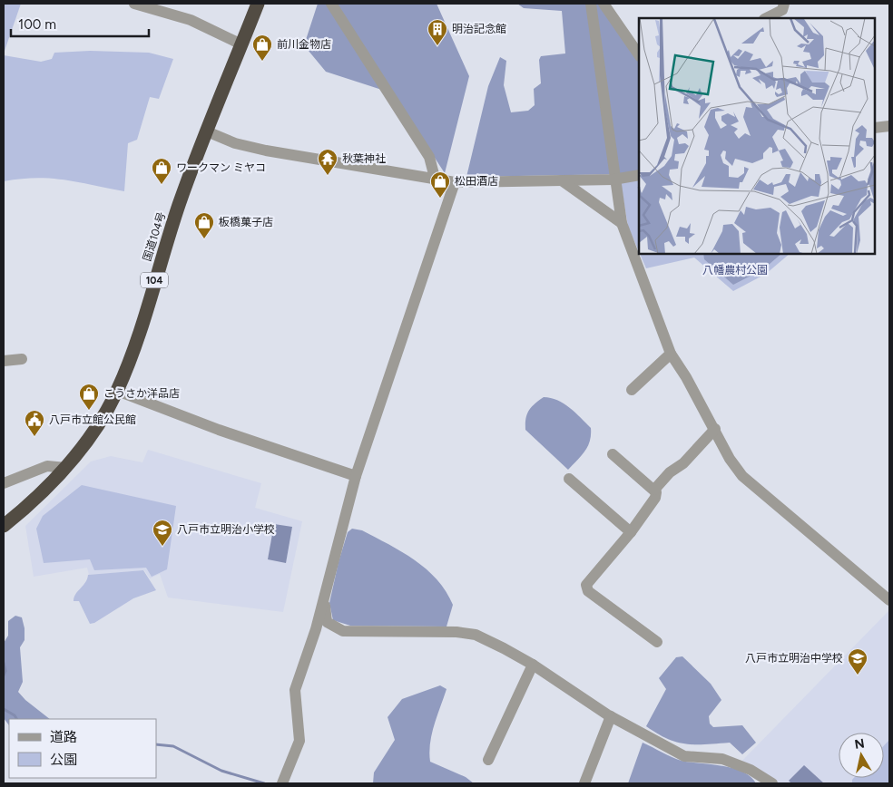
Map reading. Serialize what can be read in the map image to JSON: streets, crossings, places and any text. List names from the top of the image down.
{
  "streets": {
    "highway": ["国道104号", "104"]
  },
  "parks": ["八幡農村公園"],
  "places": {
    "building": ["明治記念館"],
    "shop": [
      "前川金物店",
      "ワークマン ミヤコ",
      "松田酒店",
      "板橋菓子店",
      "こうさか洋品店"
    ],
    "temple": ["秋葉神社"],
    "public building": ["八戸市立館公民館"],
    "school or university": ["八戸市立明治小学校", "八戸市立明治中学校"]
  },
  "legend": ["道路", "公園"],
  "scale_bar": "100 m",
  "north": "top"
}
